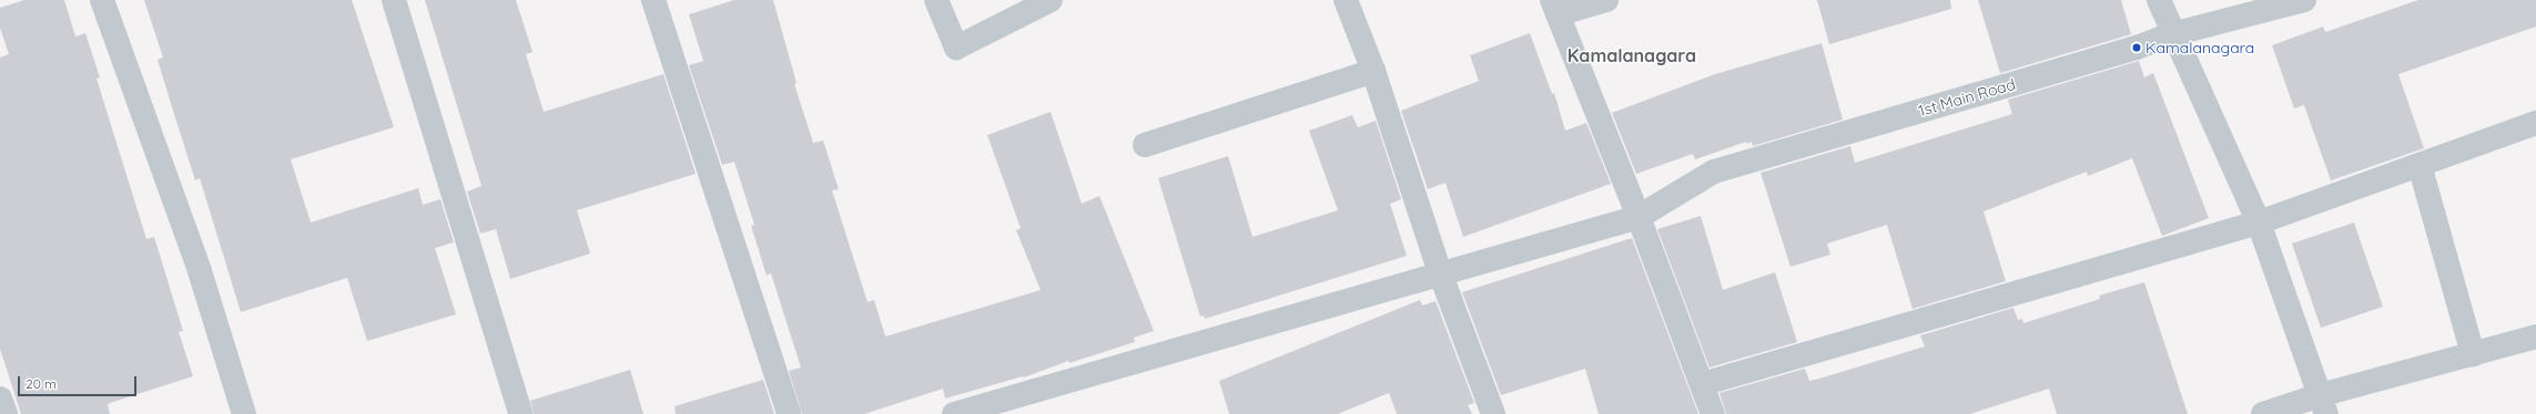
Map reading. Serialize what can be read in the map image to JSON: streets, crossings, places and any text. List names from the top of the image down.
{
  "streets": {
    "street": ["1st Main Road"]
  },
  "districts": ["Kamalanagara"],
  "places": ["Kamalanagara"],
  "scale_bar": "20 m"
}
